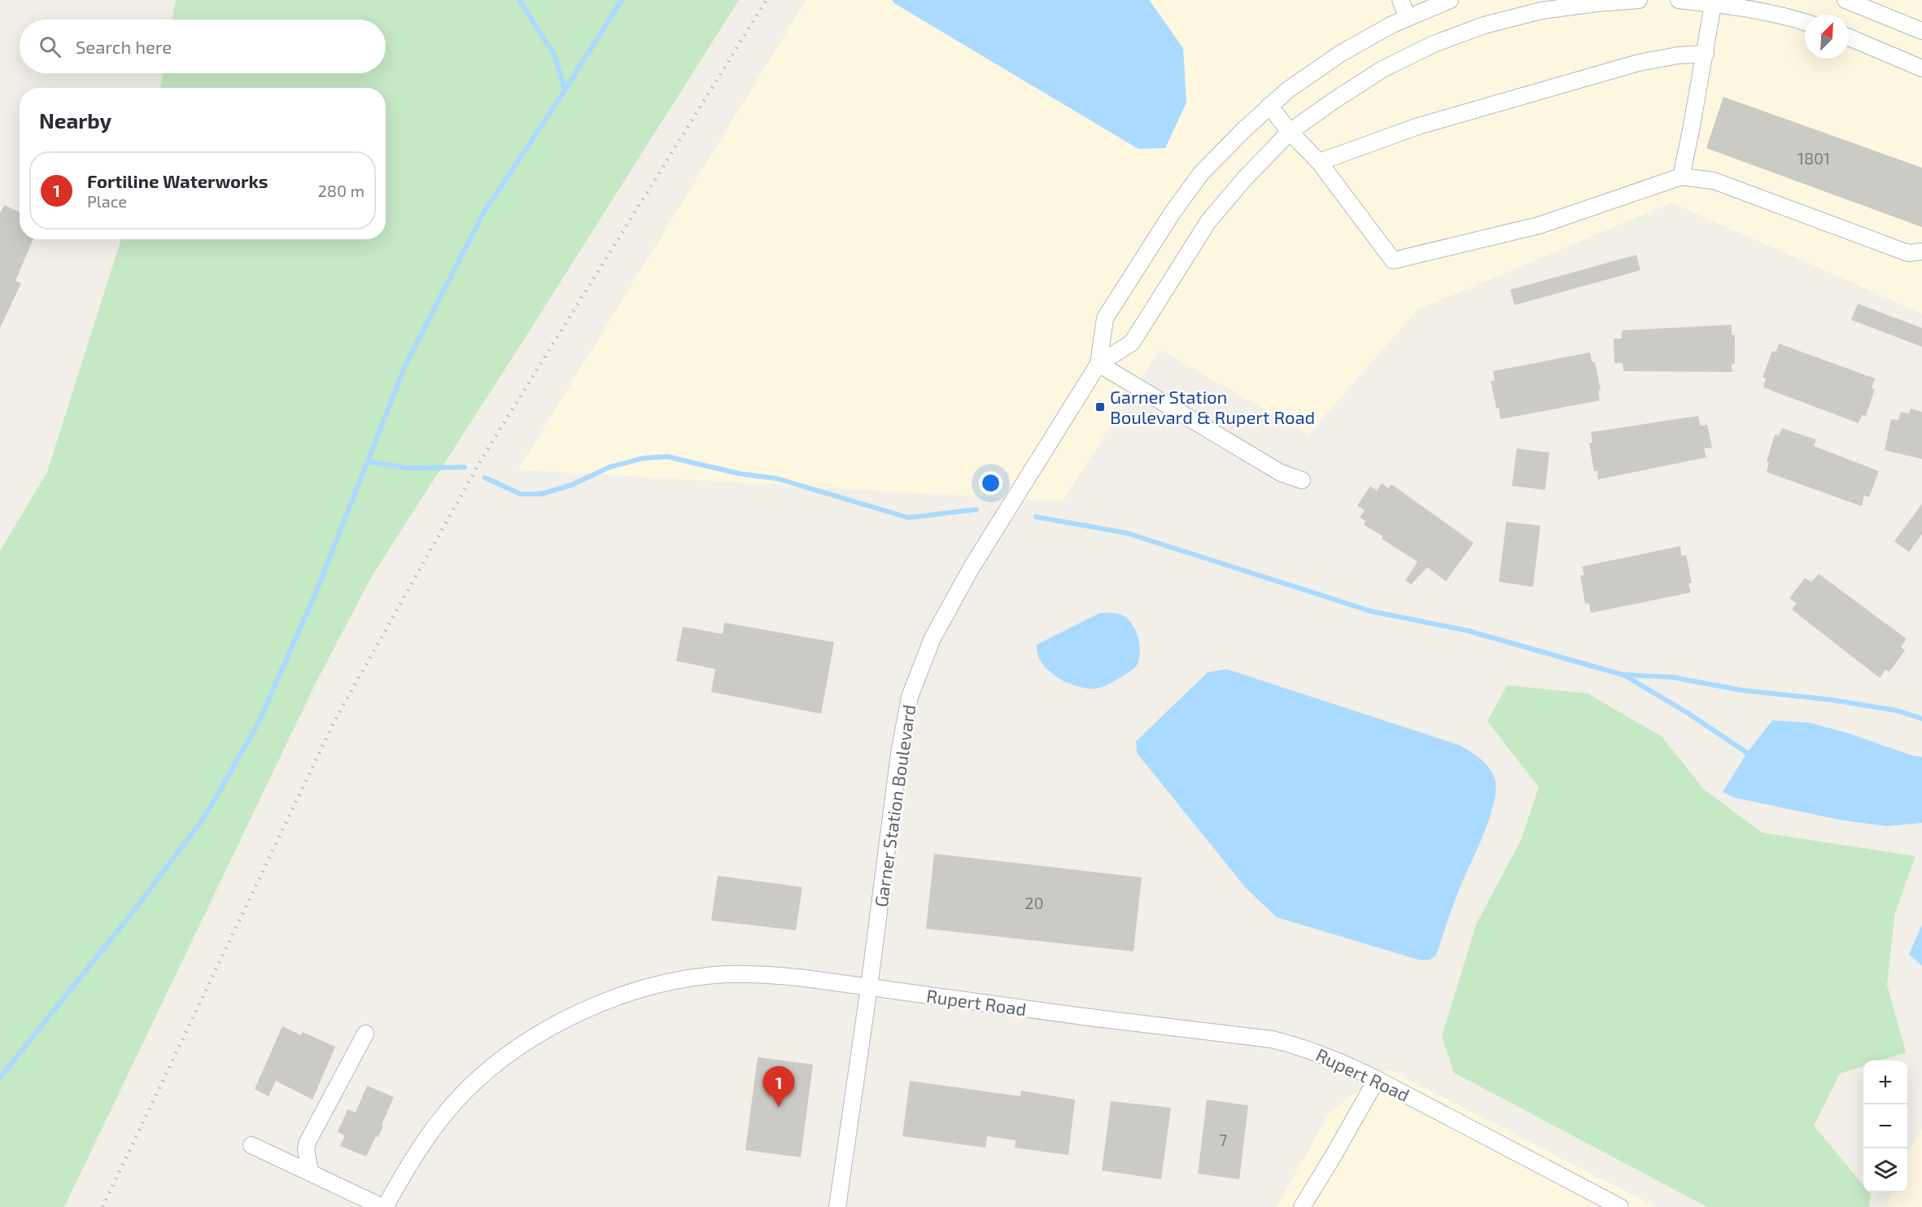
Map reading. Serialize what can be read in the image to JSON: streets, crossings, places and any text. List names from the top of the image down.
{
  "streets": {
    "street": ["Garner Station Boulevard", "Rupert Road"]
  },
  "crossings": [
    ["Garner Station Boulevard", "Rupert Road"]
  ],
  "places": {
    "transit": ["Garner Station Boulevard & Rupert Road"]
  },
  "house_numbers": ["1801", "20", "7"],
  "north": "top right",
  "page": {
    "search": "Search here",
    "heading": "Nearby",
    "list": [
      {
        "mark": "1",
        "name": "Fortiline Waterworks",
        "note": "Place",
        "value": "280 m"
      }
    ],
    "map_buttons": ["+", "−"],
    "pins": "1"
  }
}
